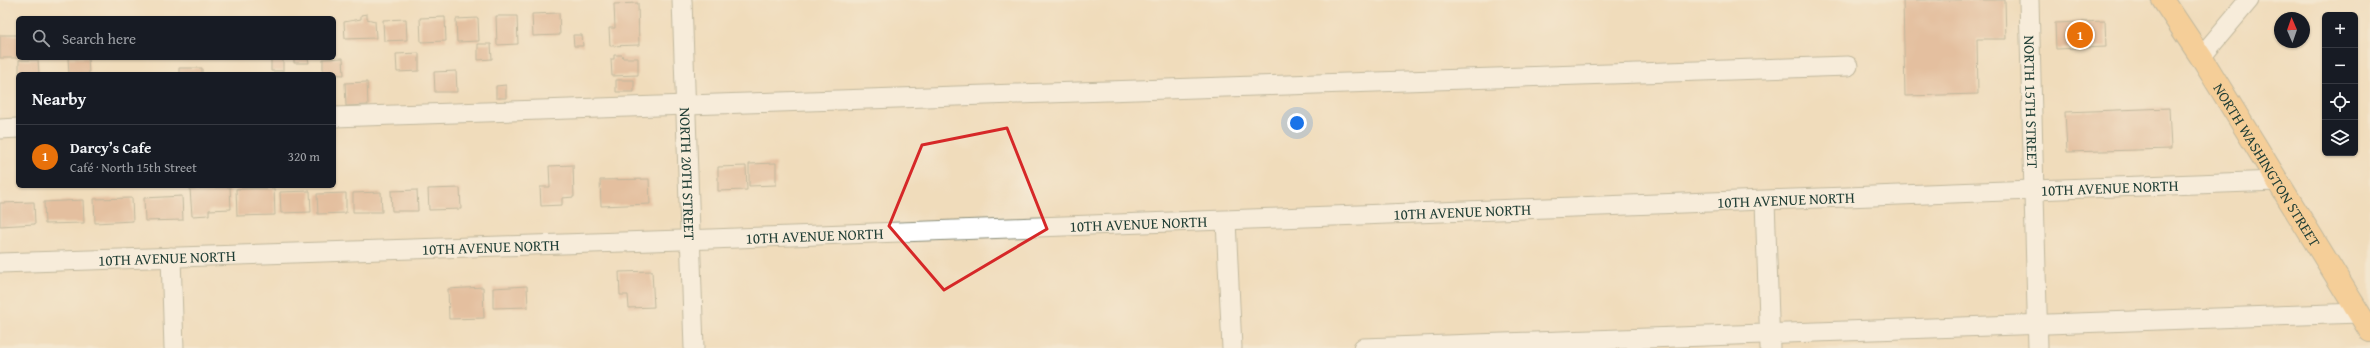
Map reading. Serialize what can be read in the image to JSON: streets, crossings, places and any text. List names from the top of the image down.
{
  "streets": {
    "main road": ["NORTH WASHINGTON STREET"],
    "street": ["NORTH 15TH STREET", "NORTH 20TH STREET", "10TH AVENUE NORTH"]
  },
  "crossings": [
    ["NORTH 15TH STREET", "10TH AVENUE NORTH"],
    ["NORTH WASHINGTON STREET", "10TH AVENUE NORTH"],
    ["NORTH 20TH STREET", "10TH AVENUE NORTH"]
  ],
  "north": "top",
  "page": {
    "map_buttons": ["+", "−"],
    "search": "Search here",
    "pins": "1",
    "heading": "Nearby",
    "list": [
      {
        "mark": "1",
        "name": "Darcy’s Cafe",
        "note": "Café · North 15th Street",
        "value": "320 m"
      }
    ]
  }
}
